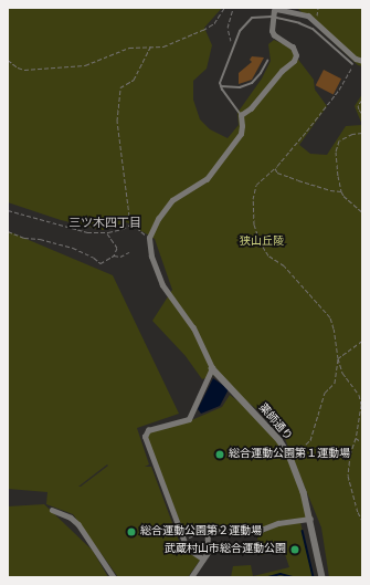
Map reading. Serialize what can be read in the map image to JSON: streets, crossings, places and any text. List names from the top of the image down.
{
  "streets": {
    "street": ["薬師通り"]
  },
  "districts": ["三ツ木四丁目"],
  "parks": ["狭山丘陵"],
  "places": ["総合運動公園第１運動場", "総合運動公園第２運動場", "武蔵村山市総合運動公園"]
}
